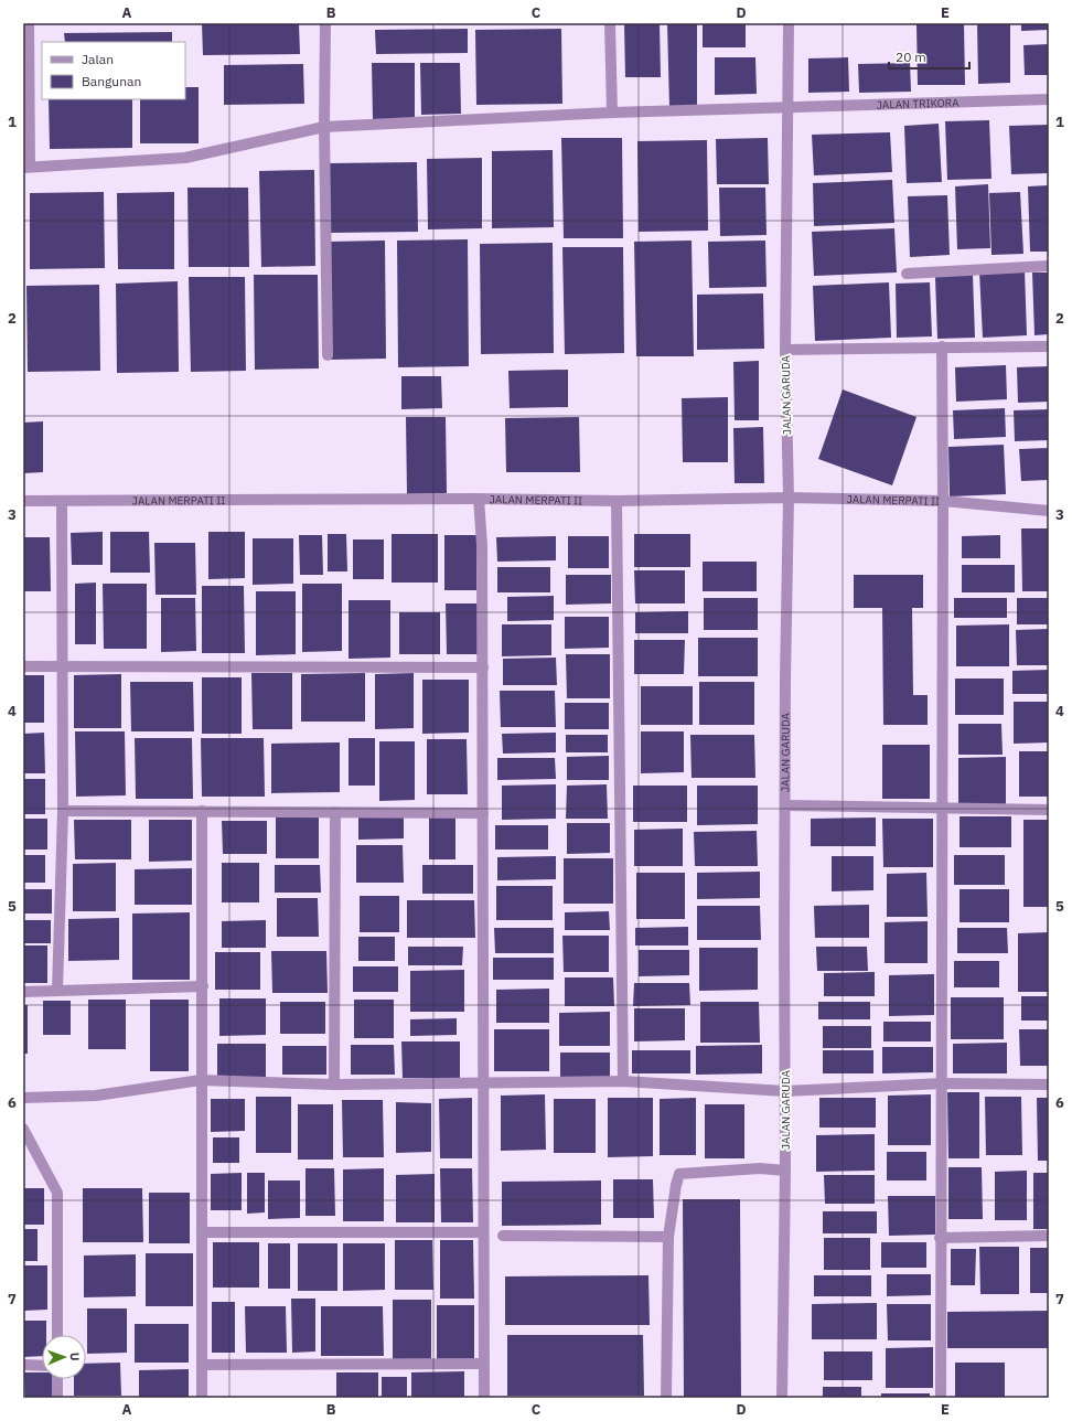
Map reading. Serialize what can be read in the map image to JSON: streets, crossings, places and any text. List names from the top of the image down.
{
  "streets": {
    "street": ["JALAN TRIKORA", "JALAN GARUDA", "JALAN MERPATI II"]
  },
  "crossings": [
    ["JALAN TRIKORA", "JALAN GARUDA"],
    ["JALAN GARUDA", "JALAN MERPATI II"]
  ],
  "legend": ["Jalan", "Bangunan"],
  "scale_bar": "20 m",
  "north": "right",
  "grid": {
    "columns": [
      "A",
      "B",
      "C",
      "D",
      "E"
    ],
    "rows": [
      "1",
      "2",
      "3",
      "4",
      "5",
      "6",
      "7"
    ]
  }
}
